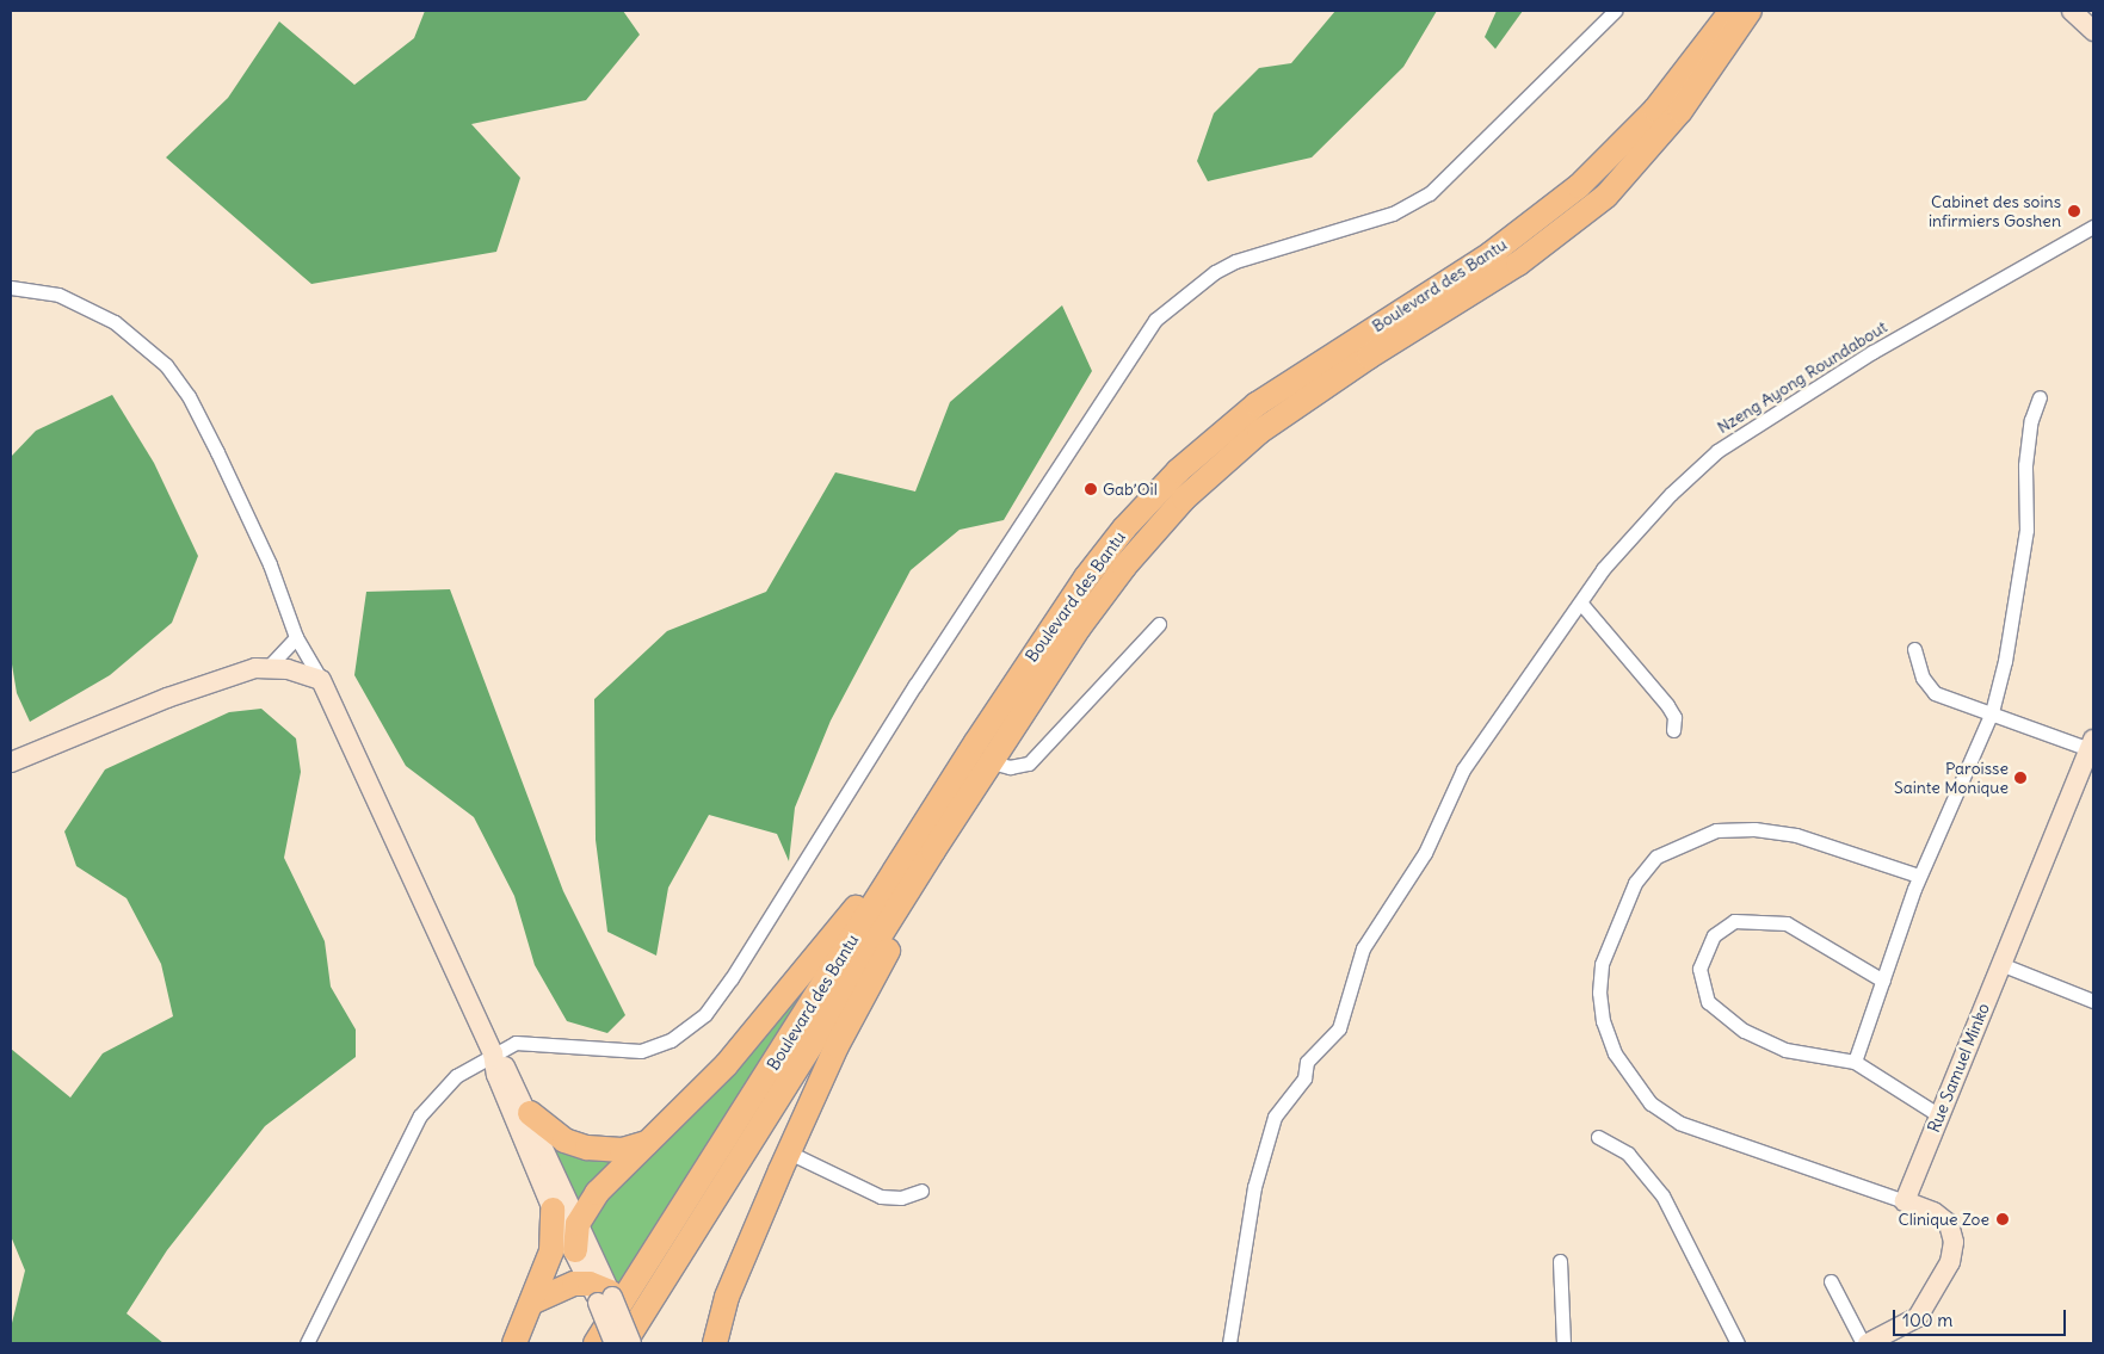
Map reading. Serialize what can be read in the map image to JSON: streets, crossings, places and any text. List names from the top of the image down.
{
  "streets": {
    "highway": ["Boulevard des Bantu"],
    "street": ["Nzeng Ayong Roundabout", "Rue Samuel Minko"]
  },
  "places": [
    "Cabinet des soins infirmiers Goshen",
    "Gab’Oil",
    "Paroisse Sainte Monique",
    "Clinique Zoe"
  ],
  "scale_bar": "100 m"
}
